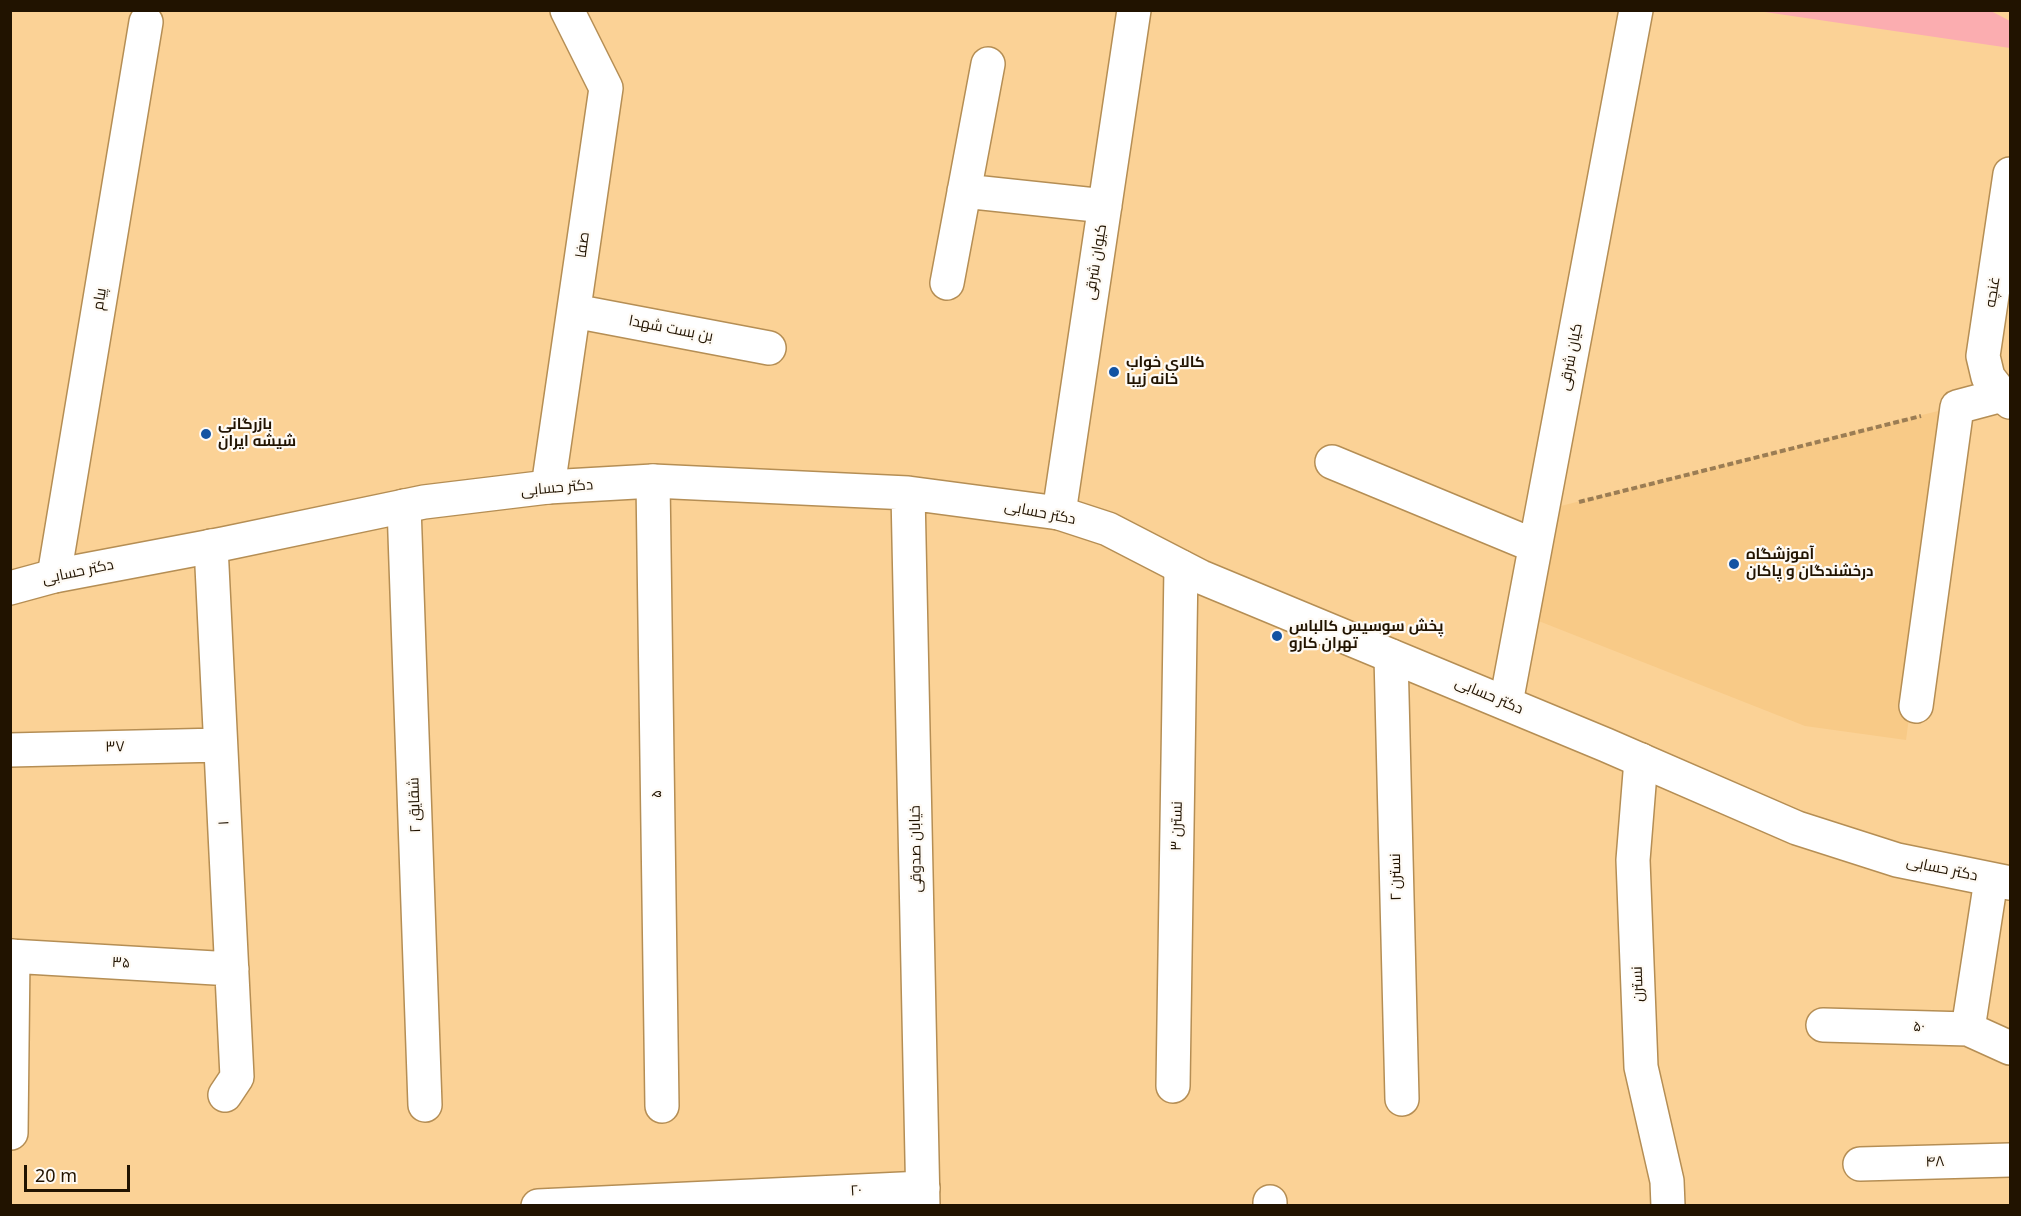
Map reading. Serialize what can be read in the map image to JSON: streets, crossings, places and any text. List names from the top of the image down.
{
  "streets": {
    "street": [
      "صفا",
      "کیوان شرقی",
      "غنچه",
      "پیام",
      "بن بست شهدا",
      "کیان شرقی",
      "دکتر حسابی",
      "۳۷",
      "۵",
      "شقایق ۲",
      "۱",
      "نسترن ۳",
      "خیابان صدوقی",
      "نسترن ۲",
      "۳۵",
      "نسترن",
      "۵۰",
      "۴۸",
      "۲۰"
    ]
  },
  "crossings": [
    ["صفا", "بن بست شهدا"],
    ["صفا", "دکتر حسابی"],
    ["کیوان شرقی", "دکتر حسابی"],
    ["پیام", "دکتر حسابی"],
    ["کیان شرقی", "دکتر حسابی"],
    ["دکتر حسابی", "۵"],
    ["دکتر حسابی", "شقایق ۲"],
    ["دکتر حسابی", "۱"],
    ["دکتر حسابی", "نسترن ۳"],
    ["دکتر حسابی", "خیابان صدوقی"],
    ["دکتر حسابی", "نسترن ۲"],
    ["دکتر حسابی", "نسترن"],
    ["۳۷", "۱"],
    ["۱", "۳۵"],
    ["خیابان صدوقی", "۲۰"]
  ],
  "places": [
    "کالای خواب خانه زیبا",
    "بازرگانی شیشه ایران",
    "آموزشگاه درخشندگان و پاکان",
    "پخش سوسیس کالباس تهران کارو"
  ],
  "scale_bar": "20 m"
}
